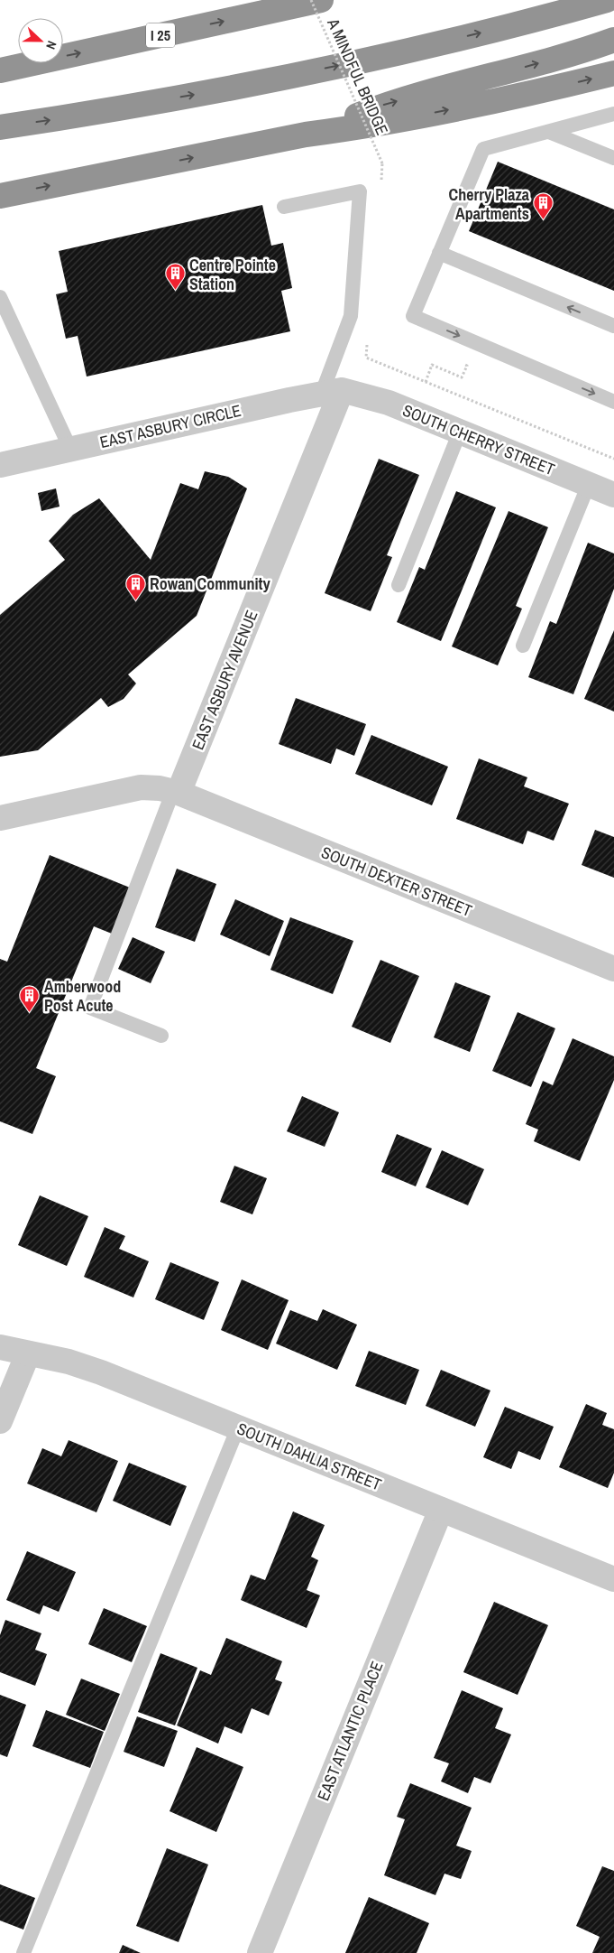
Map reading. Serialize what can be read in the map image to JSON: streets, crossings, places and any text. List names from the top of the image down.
{
  "streets": {
    "highway": ["I 25"],
    "street": [
      "EAST ASBURY CIRCLE",
      "SOUTH CHERRY STREET",
      "EAST ASBURY AVENUE",
      "SOUTH DEXTER STREET",
      "SOUTH DAHLIA STREET",
      "EAST ATLANTIC PLACE"
    ],
    "path": ["A MINDFUL BRIDGE"]
  },
  "crossings": [
    ["EAST ASBURY CIRCLE", "SOUTH CHERRY STREET"],
    ["EAST ASBURY CIRCLE", "EAST ASBURY AVENUE"],
    ["SOUTH CHERRY STREET", "EAST ASBURY AVENUE"],
    ["EAST ASBURY AVENUE", "SOUTH DEXTER STREET"],
    ["SOUTH DAHLIA STREET", "EAST ATLANTIC PLACE"]
  ],
  "places": {
    "building": [
      "Cherry Plaza Apartments",
      "Centre Pointe Station",
      "Rowan Community",
      "Amberwood Post Acute"
    ]
  },
  "north": "right"
}
